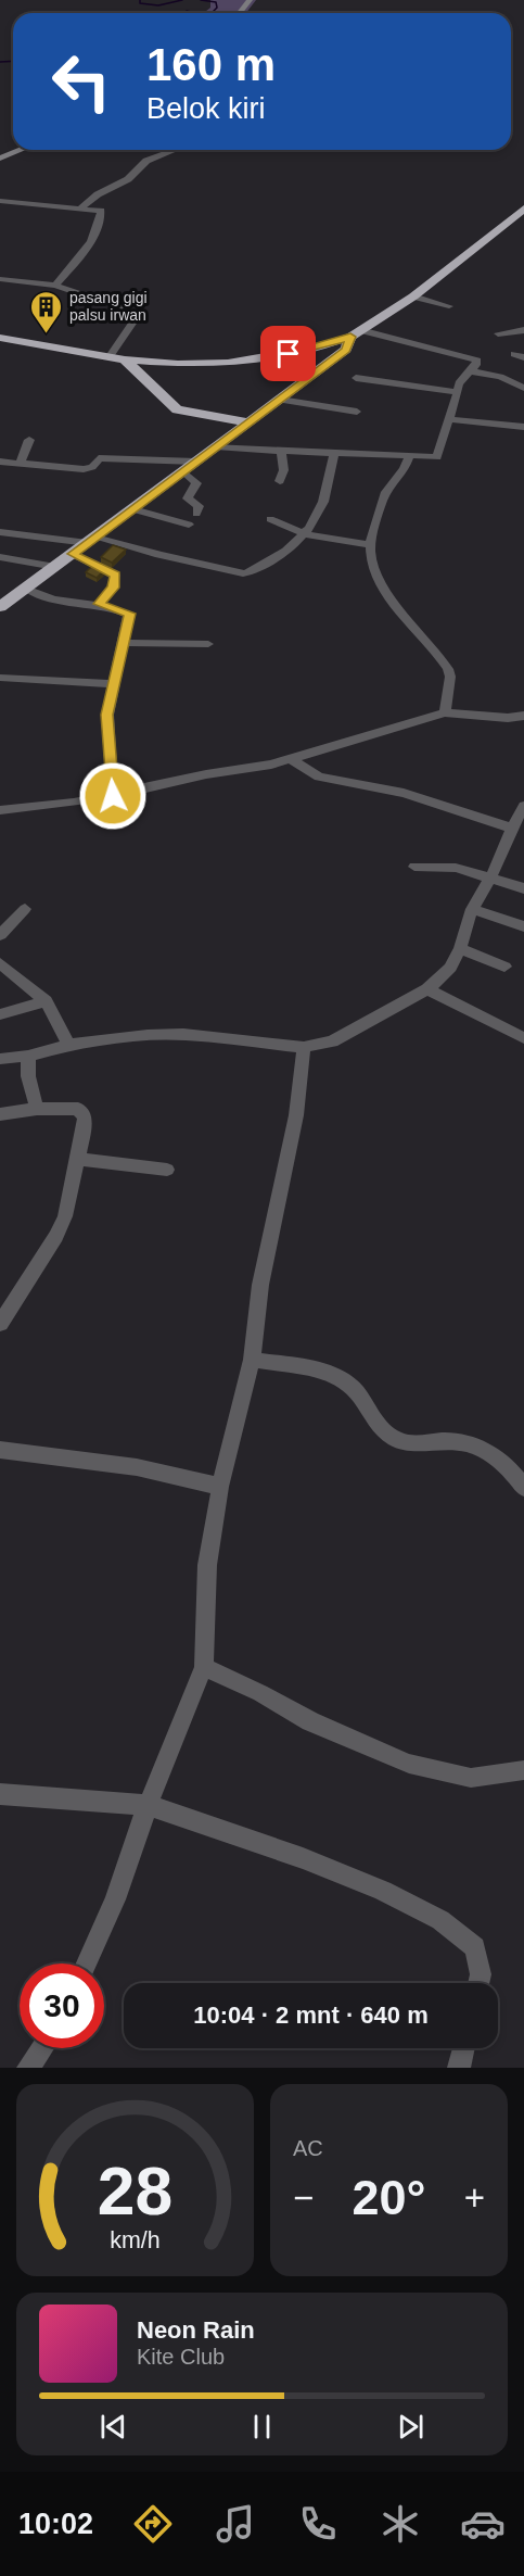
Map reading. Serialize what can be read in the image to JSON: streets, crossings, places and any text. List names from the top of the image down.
{
  "places": {
    "building": ["pasang gigi palsu irwan"]
  },
  "page": {
    "turn": ["160 m", "Belok kiri"],
    "limit": "30",
    "trip": "10:04 · 2 mnt · 640 m",
    "tile": "AC",
    "heat": ["−", "20°", "+"],
    "song": ["Neon Rain", "Kite Club"],
    "tabs": "10:02",
    "gauge": ["28", "km/h"]
  }
}
